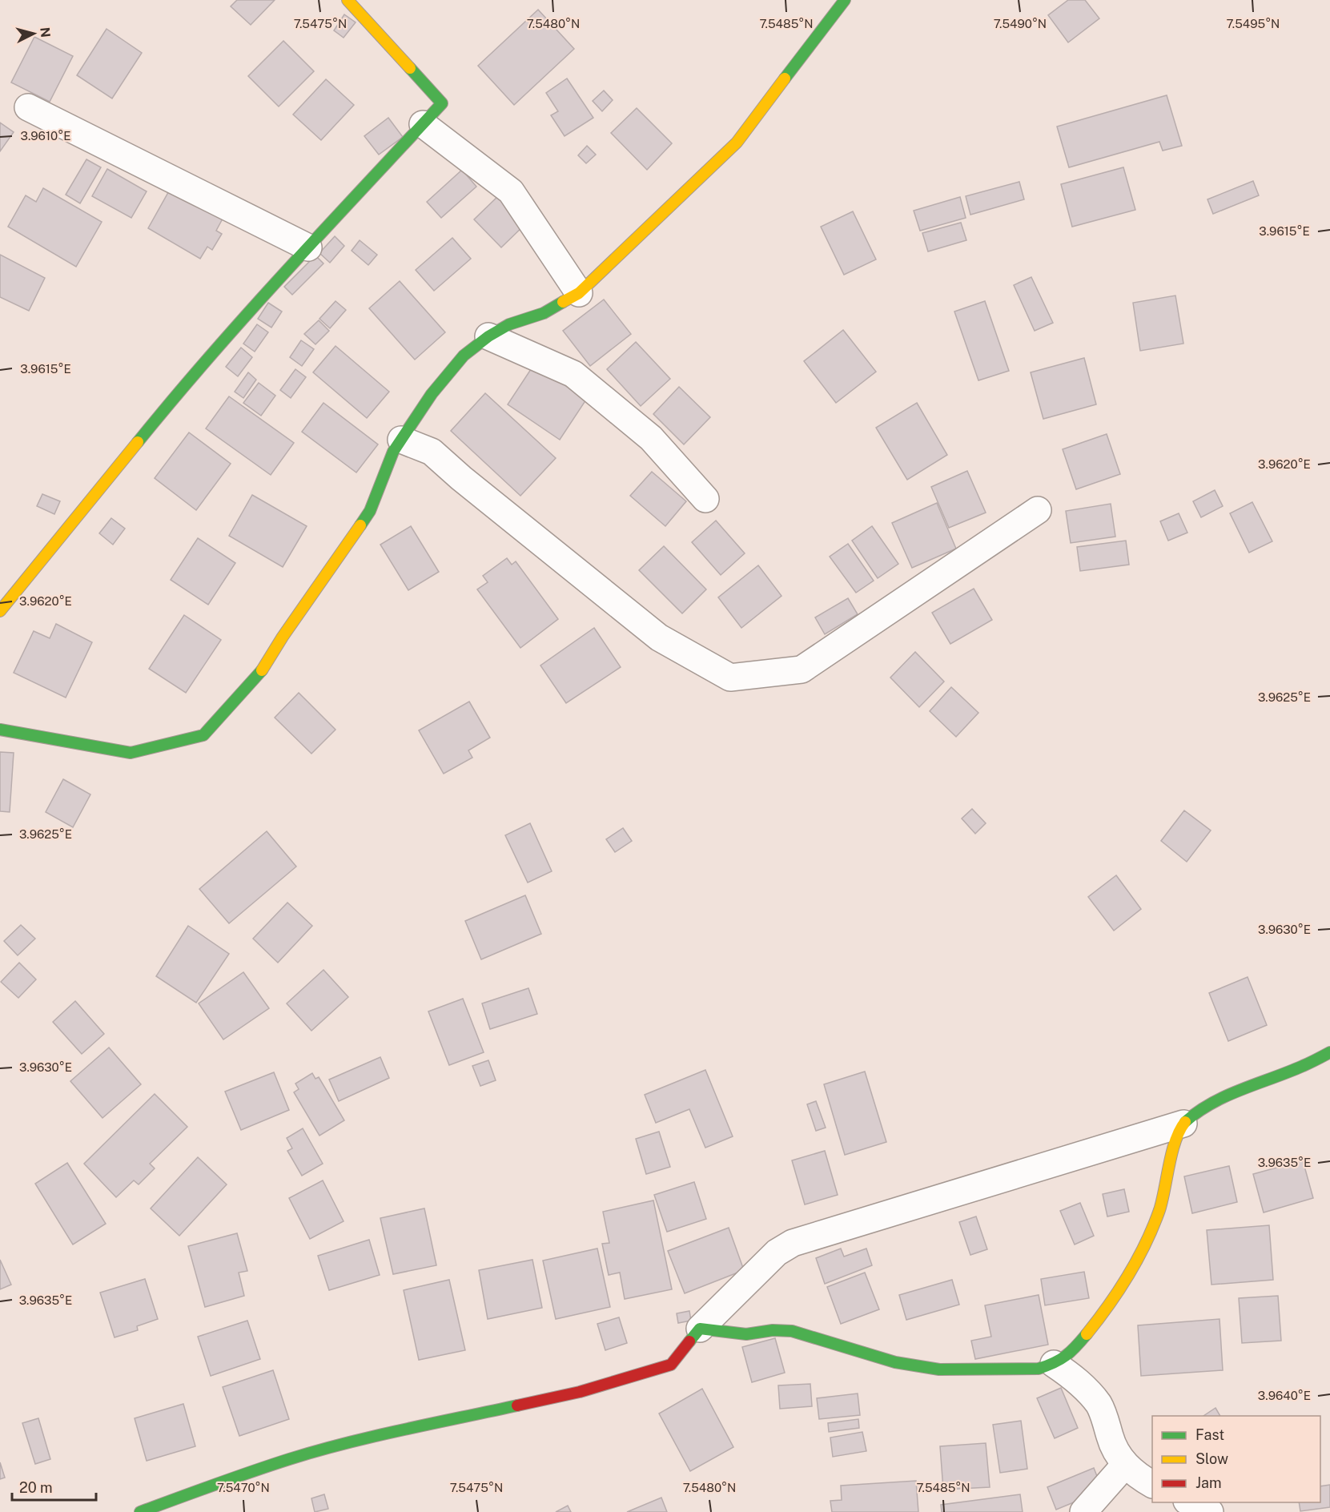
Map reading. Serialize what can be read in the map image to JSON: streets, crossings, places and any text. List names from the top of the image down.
{
  "legend": ["Fast", "Slow", "Jam"],
  "scale_bar": "20 m",
  "north": "right",
  "coordinates": [
    "7.5475°N",
    "7.5480°N",
    "7.5485°N",
    "7.5490°N",
    "7.5495°N",
    "3.9610°E",
    "3.9615°E",
    "3.9620°E",
    "3.9625°E",
    "3.9630°E",
    "3.9635°E",
    "3.9640°E",
    "7.5470°N"
  ]
}
